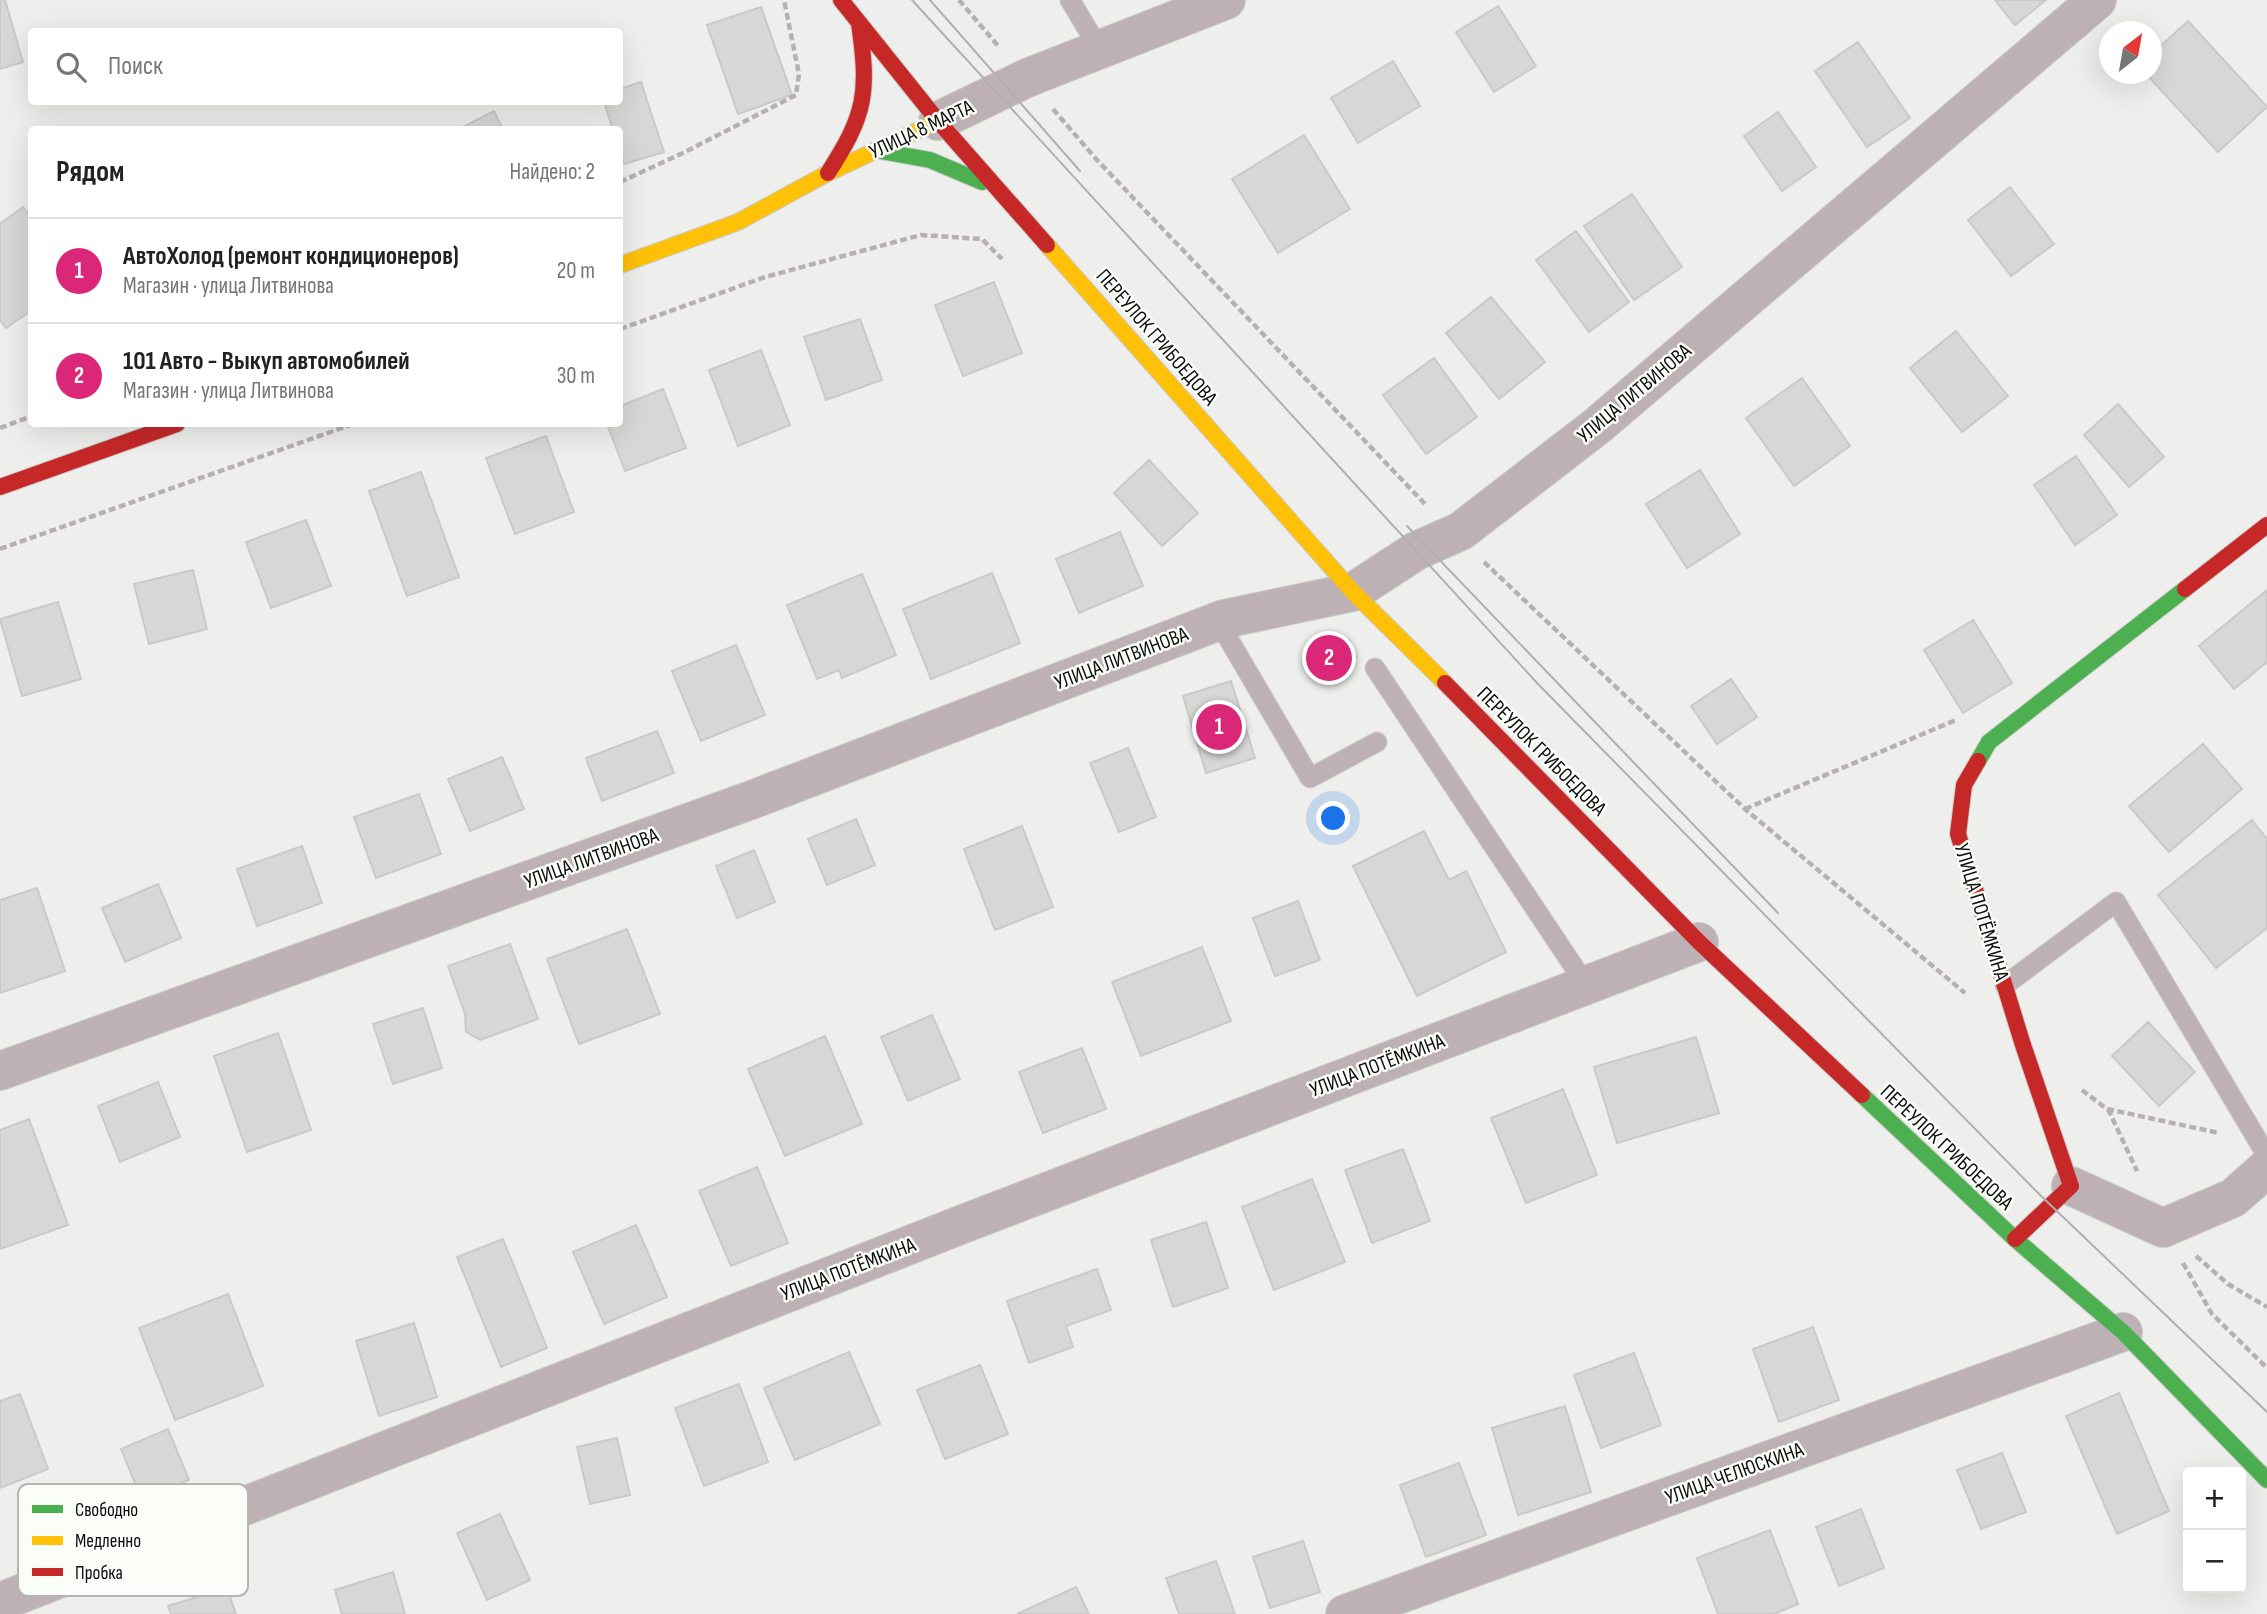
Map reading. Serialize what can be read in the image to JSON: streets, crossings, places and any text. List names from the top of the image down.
{
  "streets": {
    "street": [
      "УЛИЦА 8 МАРТА",
      "ПЕРЕУЛОК ГРИБОЕДОВА",
      "УЛИЦА ЛИТВИНОВА",
      "УЛИЦА ПОТЁМКИНА",
      "УЛИЦА ЧЕЛЮСКИНА"
    ]
  },
  "crossings": [
    ["УЛИЦА 8 МАРТА", "ПЕРЕУЛОК ГРИБОЕДОВА"],
    ["ПЕРЕУЛОК ГРИБОЕДОВА", "УЛИЦА ЛИТВИНОВА"],
    ["ПЕРЕУЛОК ГРИБОЕДОВА", "УЛИЦА ПОТЁМКИНА"],
    ["ПЕРЕУЛОК ГРИБОЕДОВА", "УЛИЦА ЧЕЛЮСКИНА"]
  ],
  "legend": ["Свободно", "Медленно", "Пробка"],
  "north": "top right",
  "page": {
    "search": "Поиск",
    "heading": ["Рядом", "Найдено: 2"],
    "list": [
      {
        "mark": "1",
        "name": "АвтоХолод (ремонт кондиционеров)",
        "note": "Магазин · улица Литвинова",
        "value": "20 m"
      },
      {
        "mark": "2",
        "name": "101 Авто - Выкуп автомобилей",
        "note": "Магазин · улица Литвинова",
        "value": "30 m"
      }
    ],
    "pins": ["2", "1"],
    "map_buttons": ["+", "−"]
  }
}
